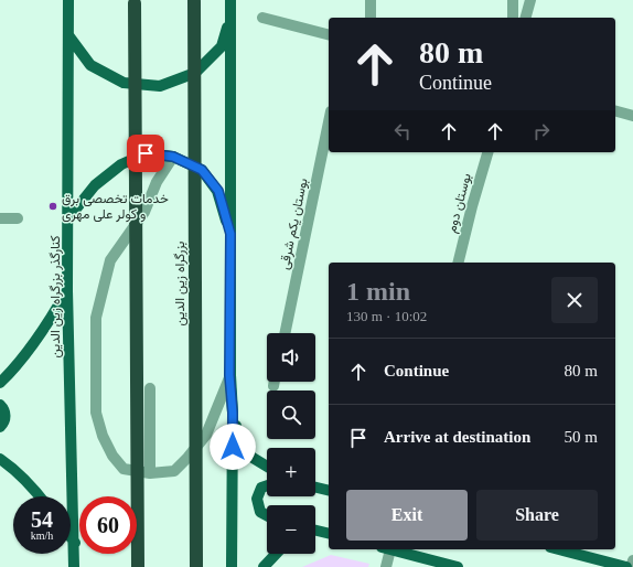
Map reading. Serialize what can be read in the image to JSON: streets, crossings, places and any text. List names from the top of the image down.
{
  "streets": {
    "highway": ["بزرگراه زین الدین"],
    "main road": ["کنارگذر بزرگراه زین الدین"],
    "street": ["بوستان دوم", "بوستان یکم شرقی"]
  },
  "places": ["خدمات تخصصی برق و کولر علی مهری"],
  "page": {
    "turn": ["80 m", "Continue"],
    "heading": ["1 min", "130 m · 10:02"],
    "map_buttons": ["+", "−"],
    "list": [
      {
        "name": "Continue",
        "value": "80 m"
      },
      {
        "name": "Arrive at destination",
        "value": "50 m"
      }
    ],
    "buttons": ["Exit", "Share"],
    "speed": "54 km/h",
    "limit": "60"
  }
}
